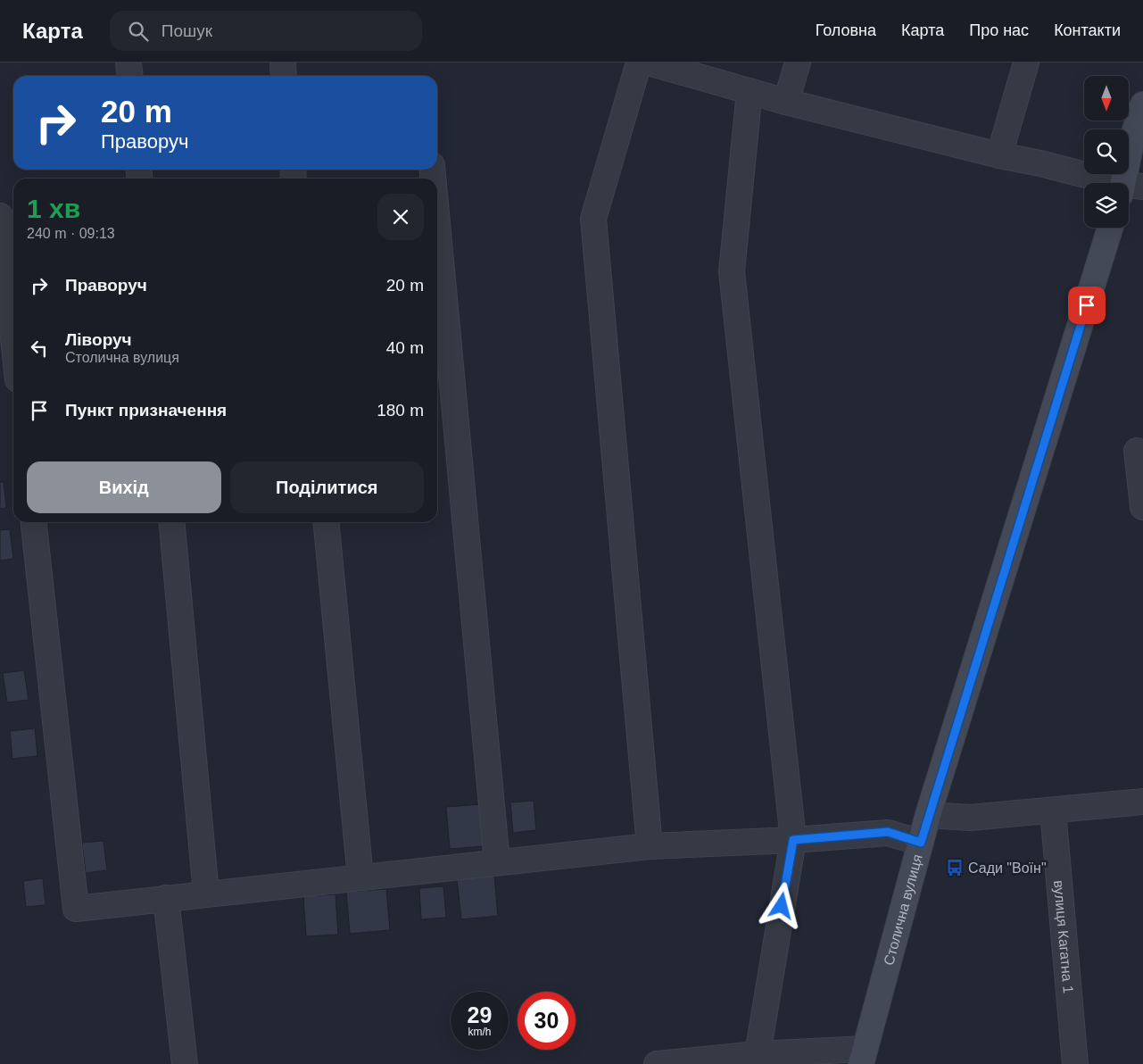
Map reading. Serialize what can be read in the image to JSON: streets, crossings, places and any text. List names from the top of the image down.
{
  "streets": {
    "main road": ["Столична вулиця"],
    "street": ["вулиця Кагатна 1"]
  },
  "places": {
    "bus stop": ["Сади \"Воїн\""]
  },
  "north": "bottom",
  "page": {
    "header": "Карта",
    "search": "Пошук",
    "nav": [
      "Головна",
      "Карта",
      "Про нас",
      "Контакти"
    ],
    "turn": ["20 m", "Праворуч"],
    "heading": ["1 хв", "240 m · 09:13"],
    "list": [
      {
        "name": "Праворуч",
        "value": "20 m"
      },
      {
        "name": "Ліворуч",
        "note": "Столична вулиця",
        "value": "40 m"
      },
      {
        "name": "Пункт призначення",
        "value": "180 m"
      }
    ],
    "buttons": ["Вихід", "Поділитися"],
    "speed": "29 km/h",
    "limit": "30"
  }
}
